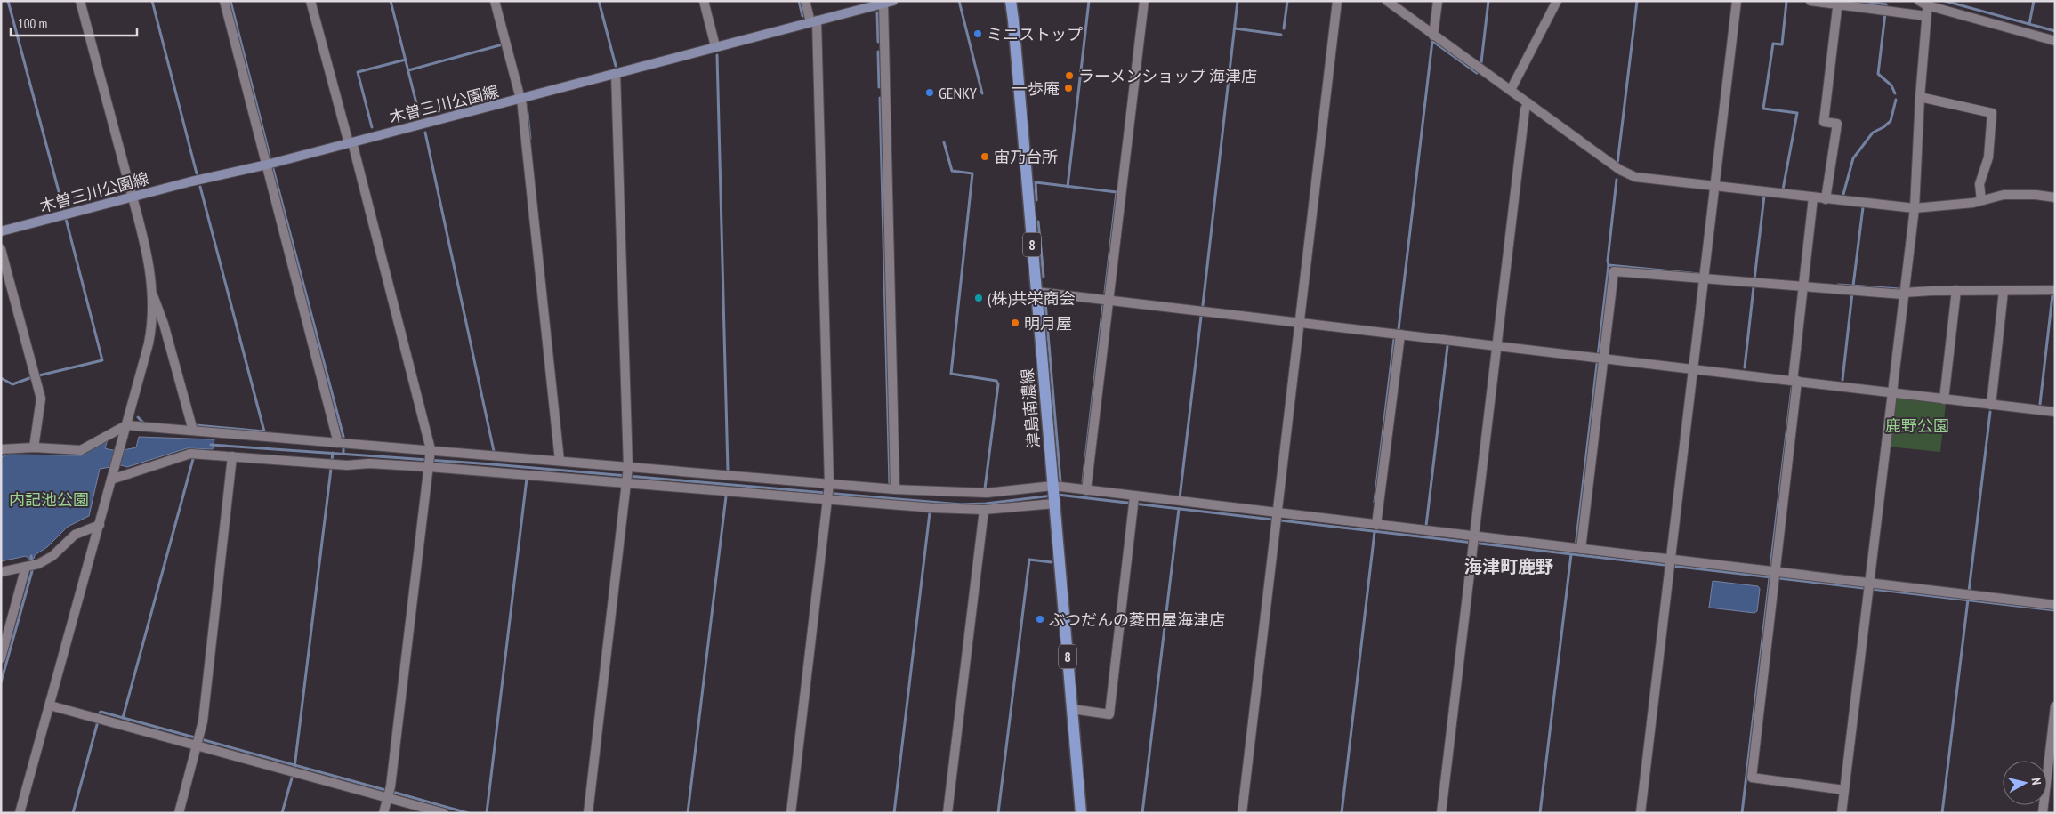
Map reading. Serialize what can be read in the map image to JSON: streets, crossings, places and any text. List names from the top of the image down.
{
  "streets": {
    "main road": ["木曽三川公園線", "8", "津島南濃線"]
  },
  "districts": ["海津町鹿野"],
  "parks": ["鹿野公園", "内記池公園"],
  "places": [
    "ミニストップ",
    "ラーメンショップ 海津店",
    "一歩庵",
    "GENKY",
    "宙乃台所",
    "(株)共栄商会",
    "明月屋",
    "ぶつだんの菱田屋海津店"
  ],
  "scale_bar": "100 m",
  "north": "right"
}
